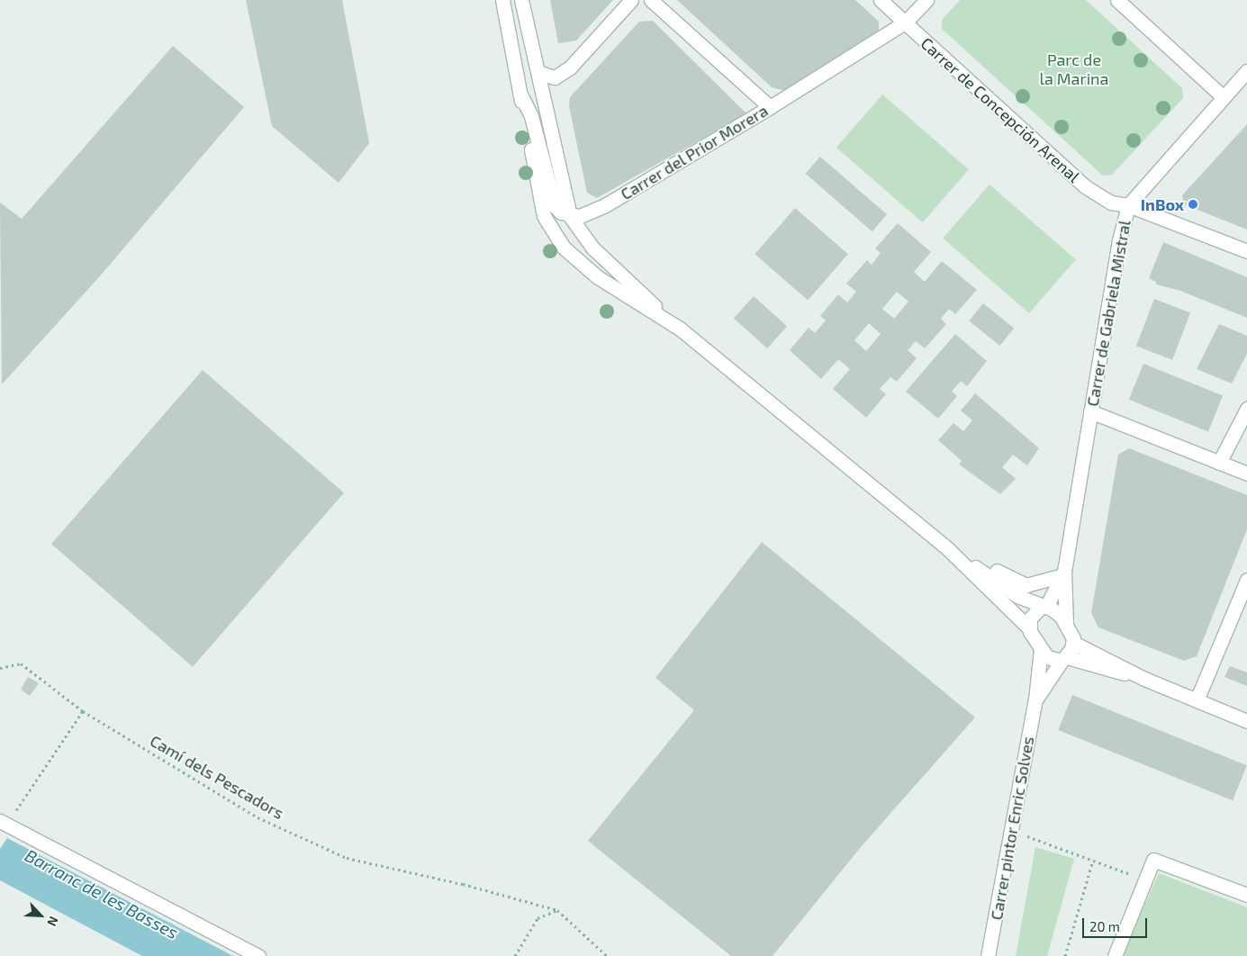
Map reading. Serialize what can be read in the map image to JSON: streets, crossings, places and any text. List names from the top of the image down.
{
  "streets": {
    "street": [
      "Carrer de Concepción Arenal",
      "Carrer del Prior Morera",
      "Carrer de Gabriela Mistral",
      "Carrer pintor Enric Solves"
    ],
    "path": ["Camí dels Pescadors"]
  },
  "crossings": [
    ["Carrer de Concepción Arenal", "Carrer del Prior Morera"],
    ["Carrer de Concepción Arenal", "Carrer de Gabriela Mistral"],
    ["Carrer de Gabriela Mistral", "Carrer pintor Enric Solves"]
  ],
  "water": ["Barranc de les Basses"],
  "parks": ["Parc de la Marina"],
  "places": ["InBox"],
  "scale_bar": "20 m",
  "north": "bottom right"
}
